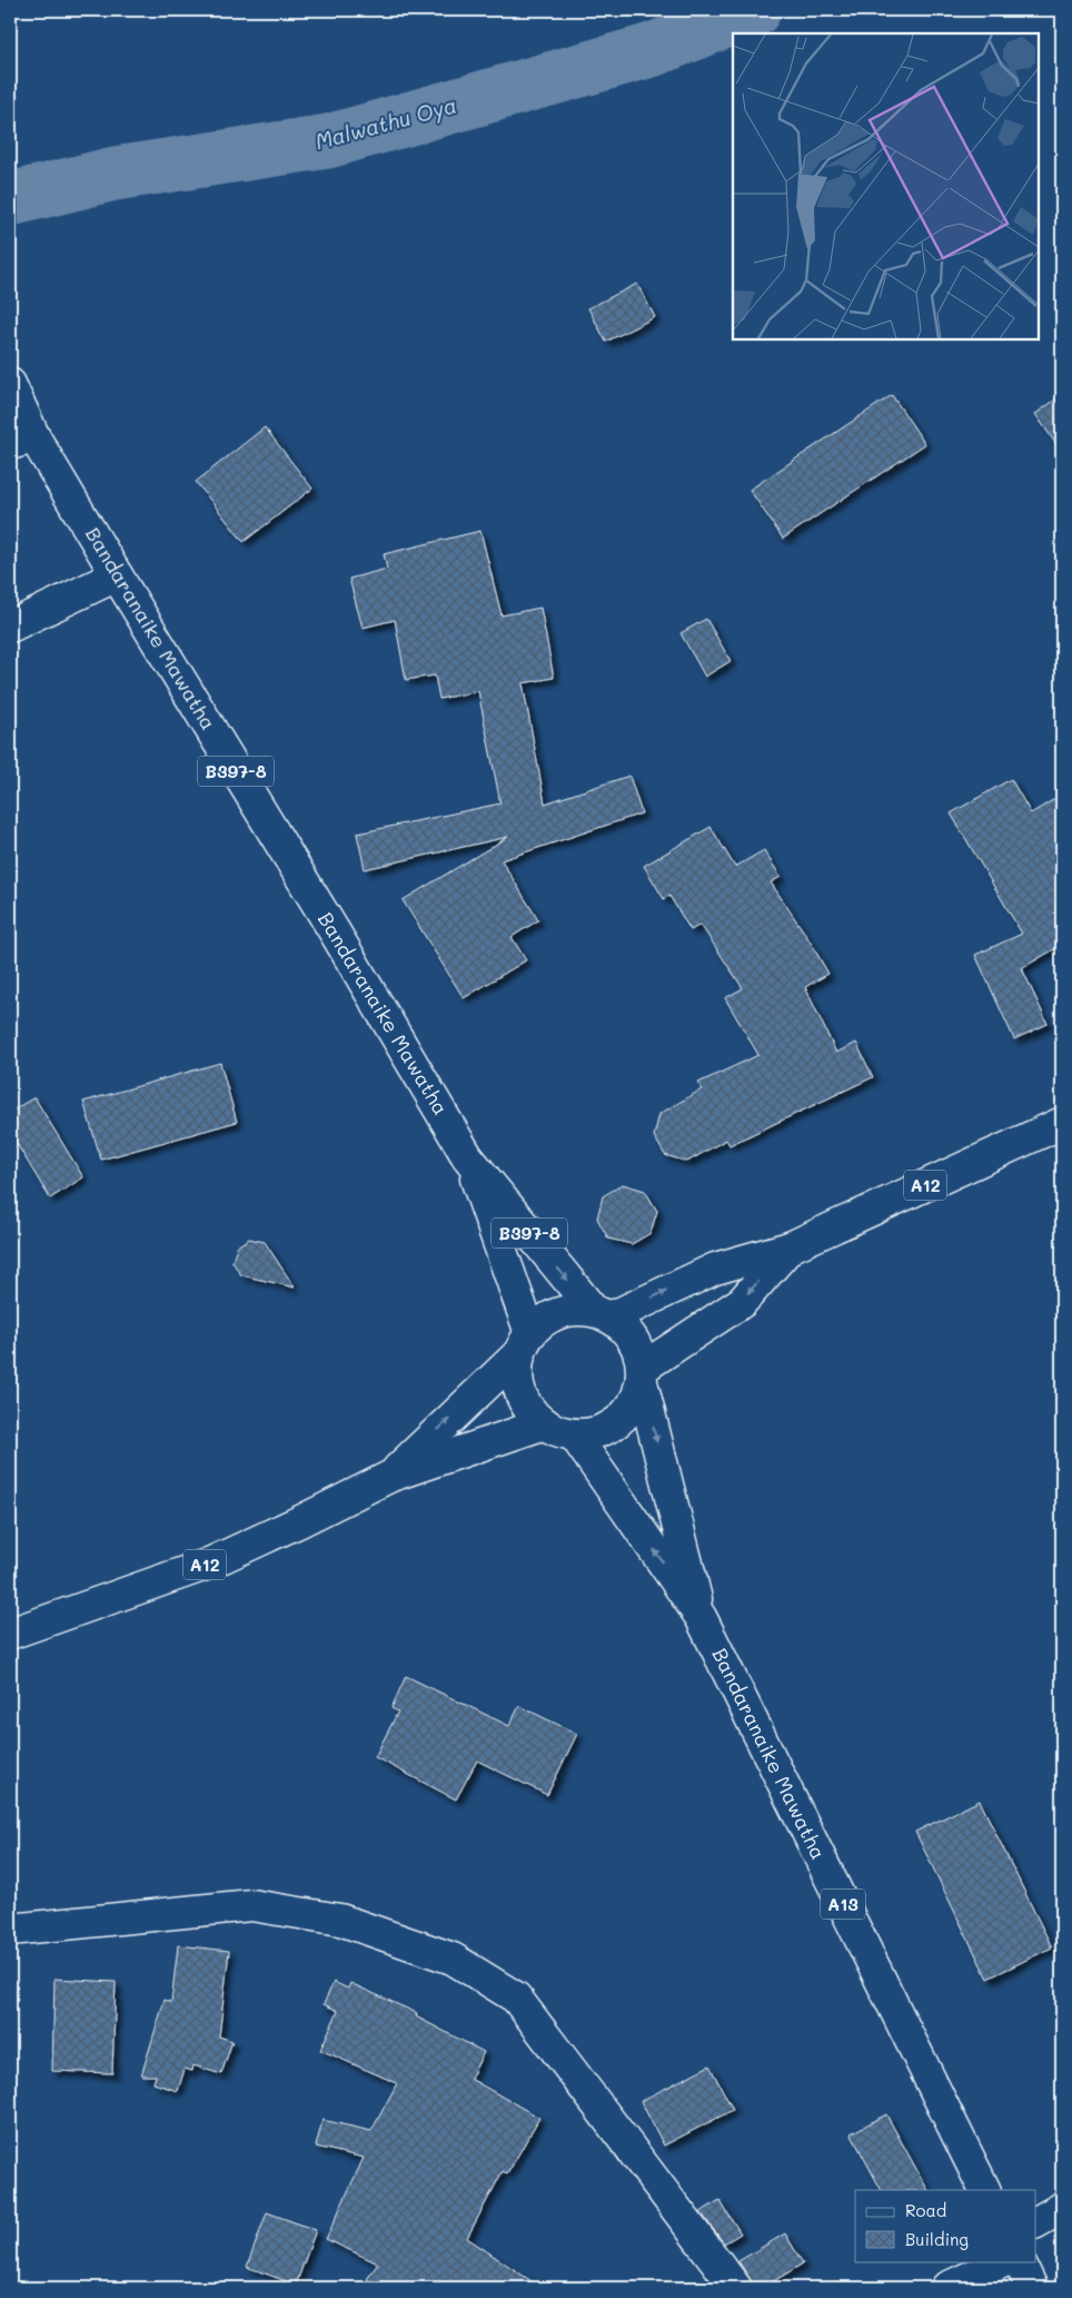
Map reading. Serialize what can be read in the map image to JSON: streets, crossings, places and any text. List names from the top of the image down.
{
  "streets": {
    "main road": [
      "Bandaranaike Mawatha",
      "B397-8",
      "A12",
      "A13"
    ]
  },
  "crossings": [
    ["Bandaranaike Mawatha", "A12"]
  ],
  "water": ["Malwathu Oya"],
  "legend": ["Road", "Building"]
}
